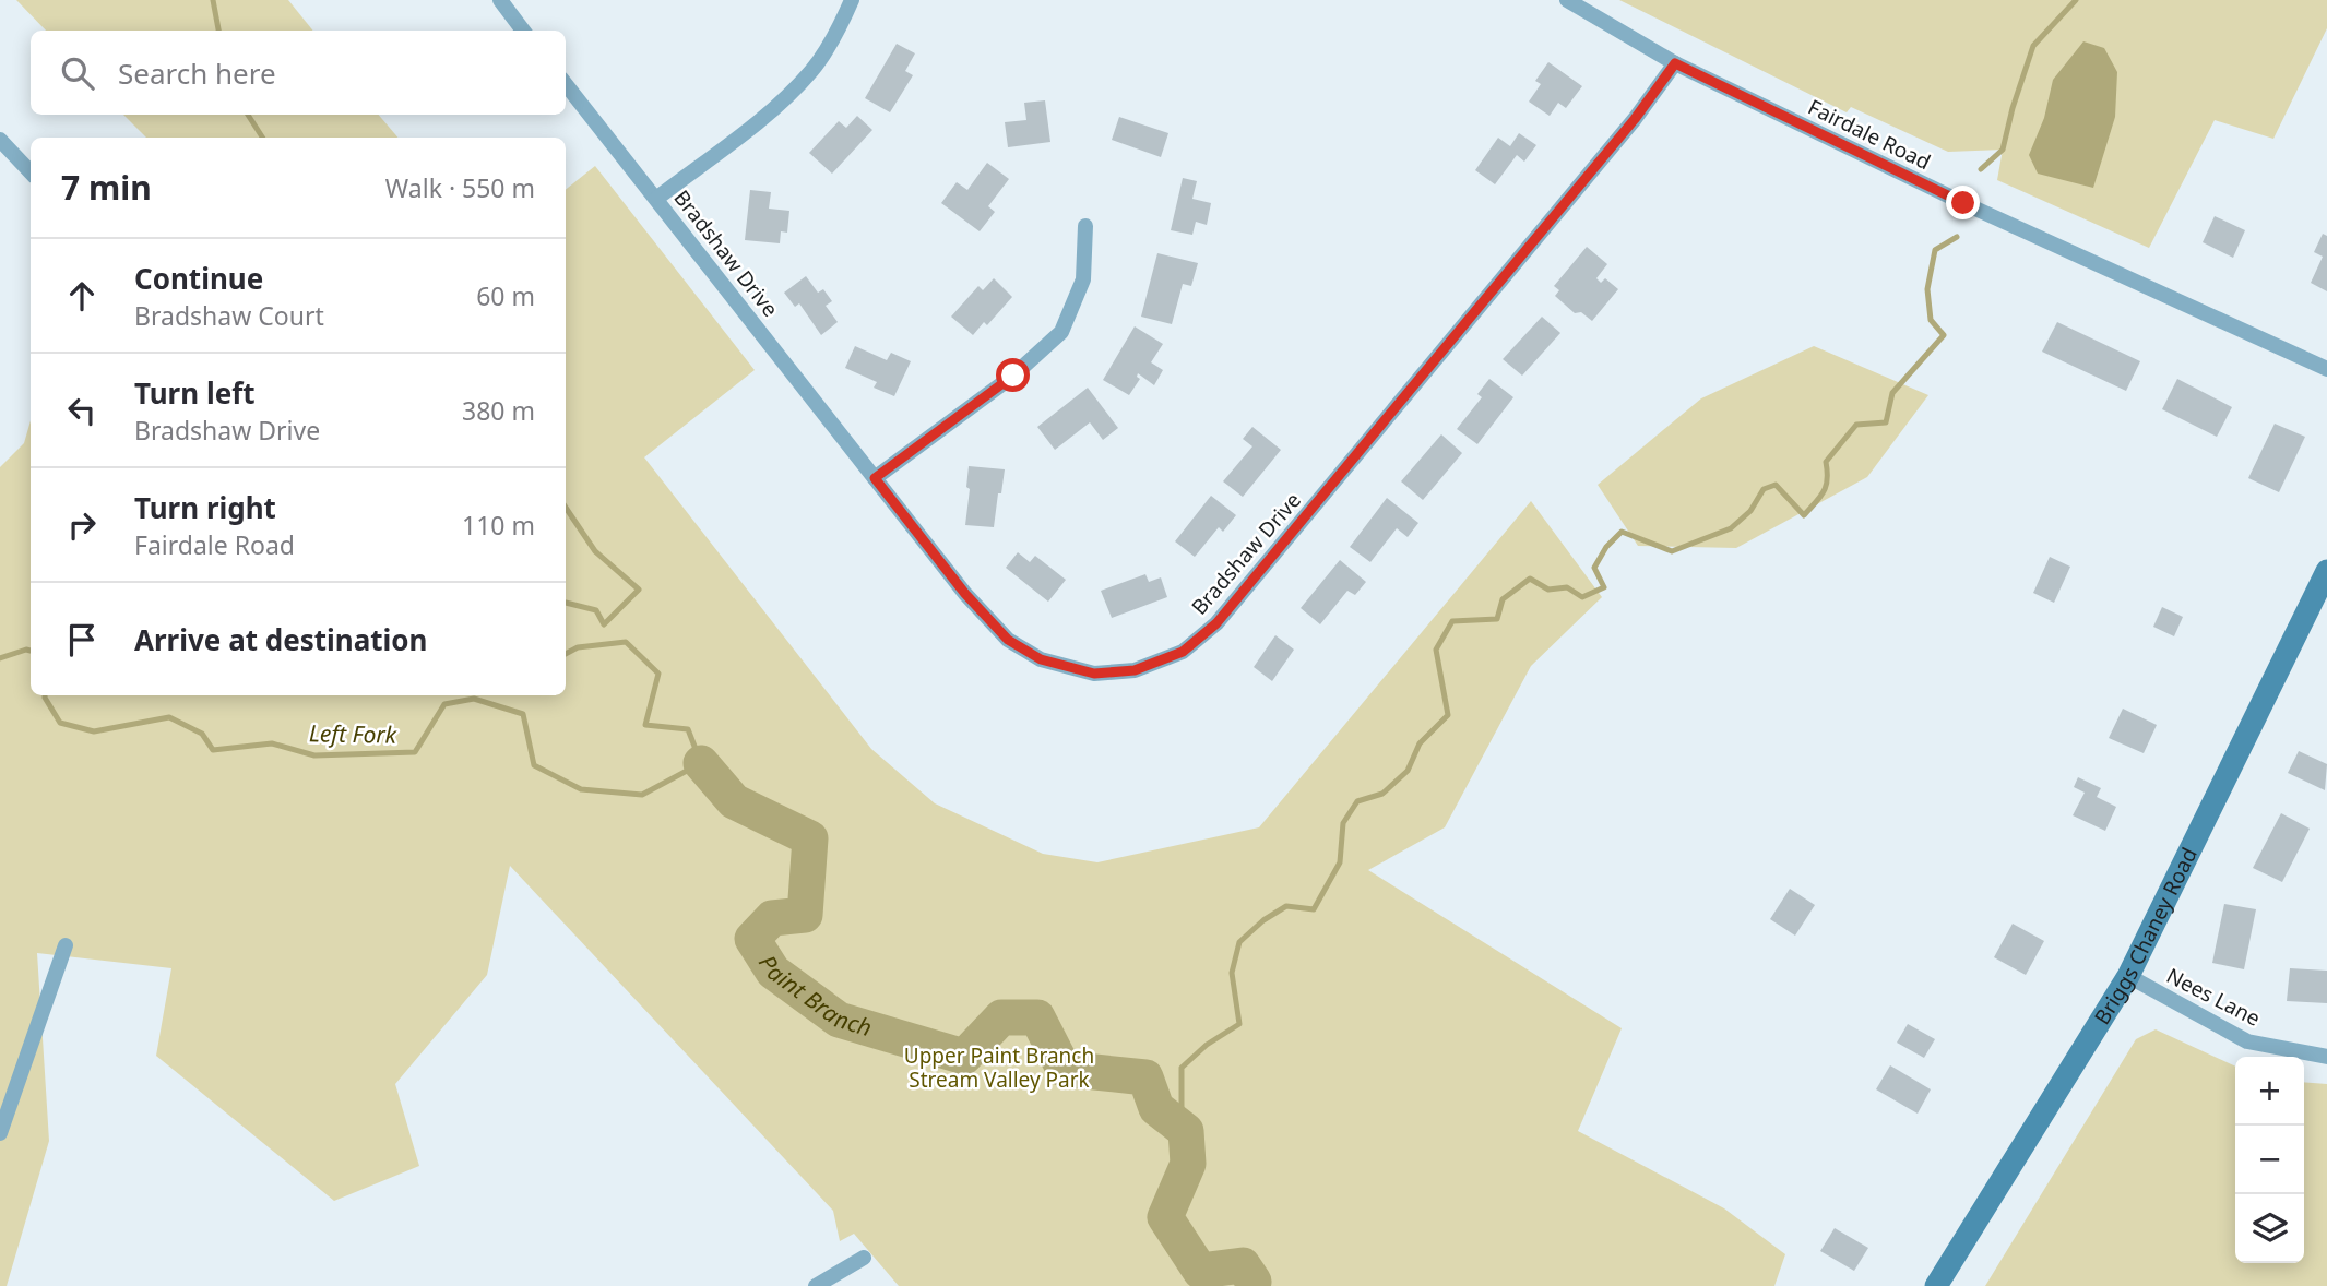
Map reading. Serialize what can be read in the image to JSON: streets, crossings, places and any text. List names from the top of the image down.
{
  "streets": {
    "main road": ["Briggs Chaney Road"],
    "street": ["Fairdale Road", "Bradshaw Drive", "Nees Lane"]
  },
  "crossings": [
    ["Fairdale Road", "Bradshaw Drive"],
    ["Briggs Chaney Road", "Nees Lane"]
  ],
  "water": ["Left Fork", "Paint Branch"],
  "parks": ["Upper Paint Branch Stream Valley Park"],
  "page": {
    "search": "Search here",
    "heading": ["7 min", "Walk · 550 m"],
    "list": [
      ["Continue", "Bradshaw Court", "60 m"],
      ["Turn left", "Bradshaw Drive", "380 m"],
      ["Turn right", "Fairdale Road", "110 m"],
      "Arrive at destination"
    ],
    "map_buttons": ["+", "−"]
  }
}
